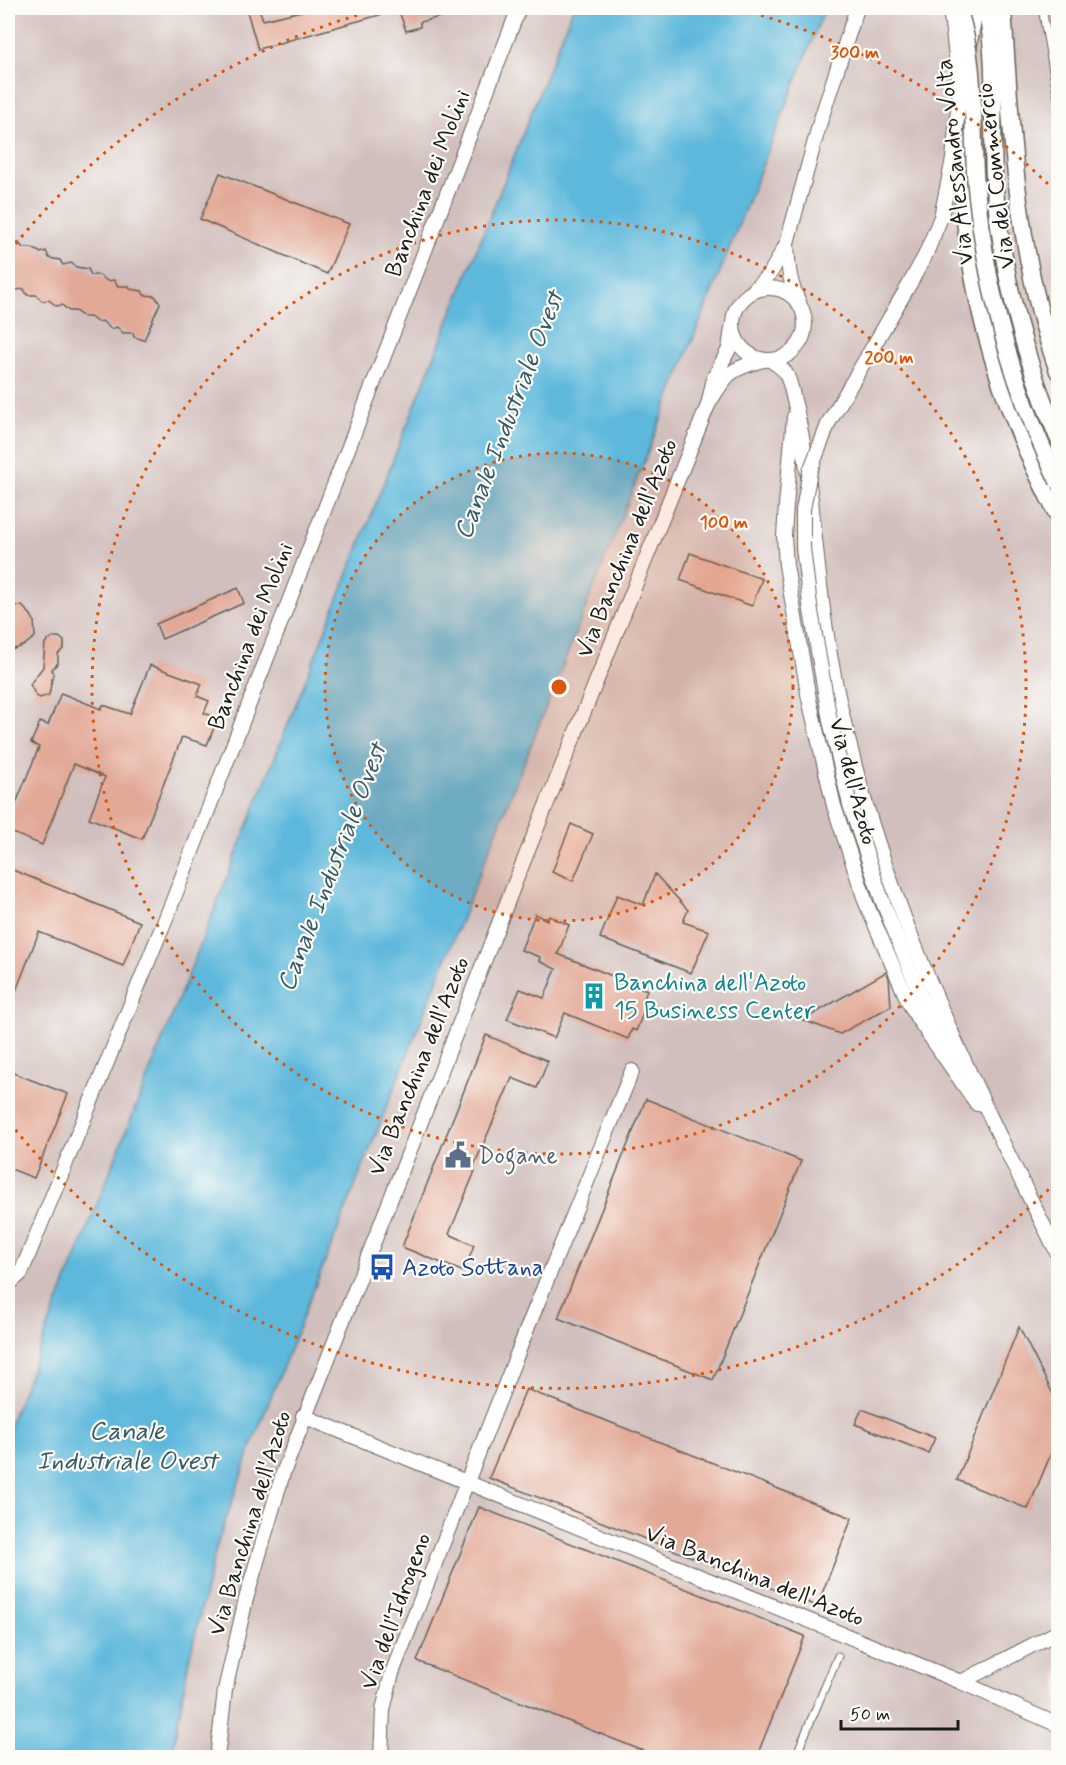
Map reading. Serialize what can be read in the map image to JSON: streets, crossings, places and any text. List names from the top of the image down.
{
  "streets": {
    "street": [
      "Via Alessandro Volta",
      "Via del Commercio",
      "Banchina dei Molini",
      "Via Banchina dell'Azoto",
      "Via dell'Azoto",
      "Via dell'Idrogeno"
    ]
  },
  "crossings": [
    ["Via Banchina dell'Azoto", "Via dell'Idrogeno"]
  ],
  "water": ["Canale Industriale Ovest"],
  "places": {
    "building": ["Banchina dell'Azoto 15 Business Center"],
    "public building": ["Dogane"],
    "bus stop": ["Azoto Sottana"]
  },
  "scale_bar": "50 m",
  "rings": ["300 m", "200 m", "100 m"]
}
